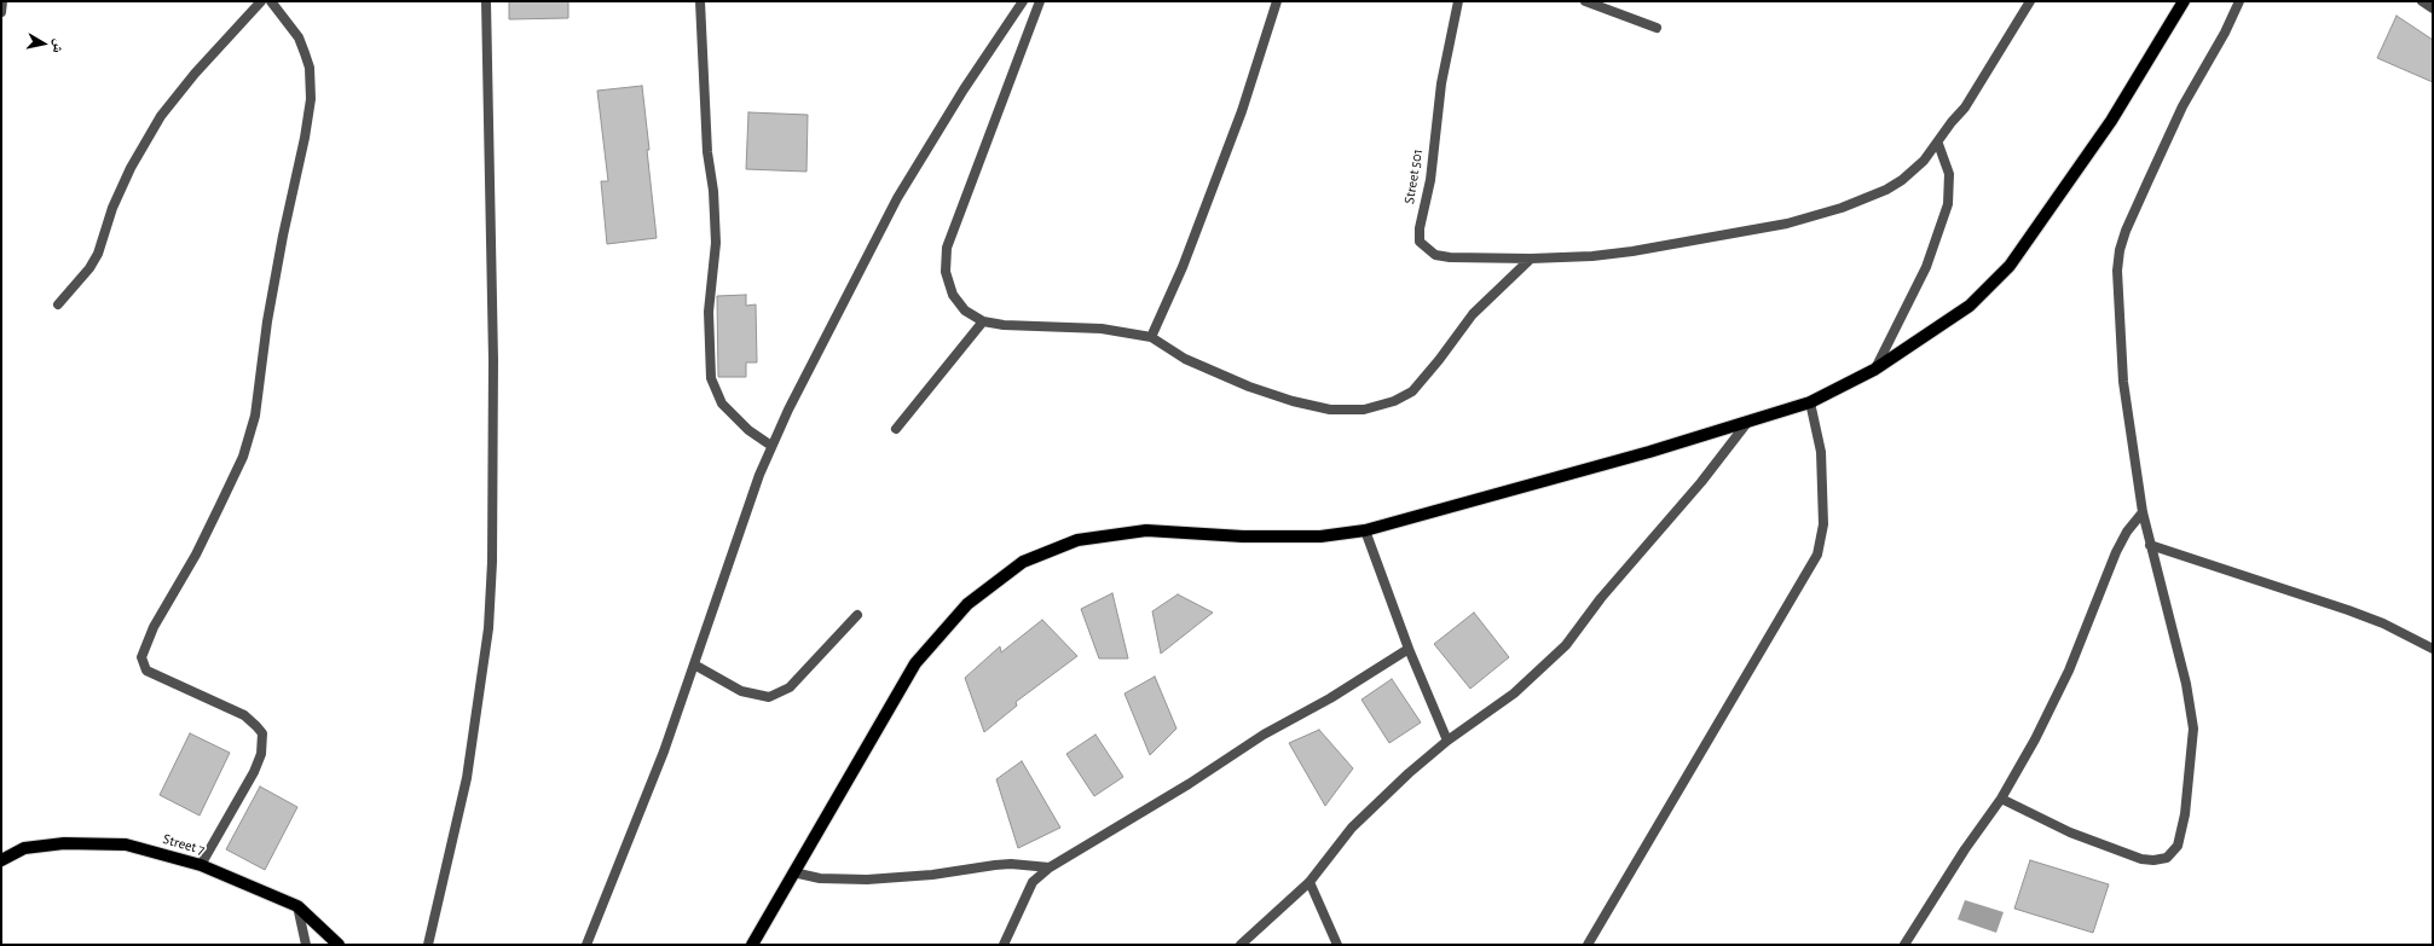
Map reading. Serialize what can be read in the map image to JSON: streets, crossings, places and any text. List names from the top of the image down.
{
  "streets": {
    "main road": ["Street 7"],
    "street": ["Street 501"]
  },
  "north": "right"
}
